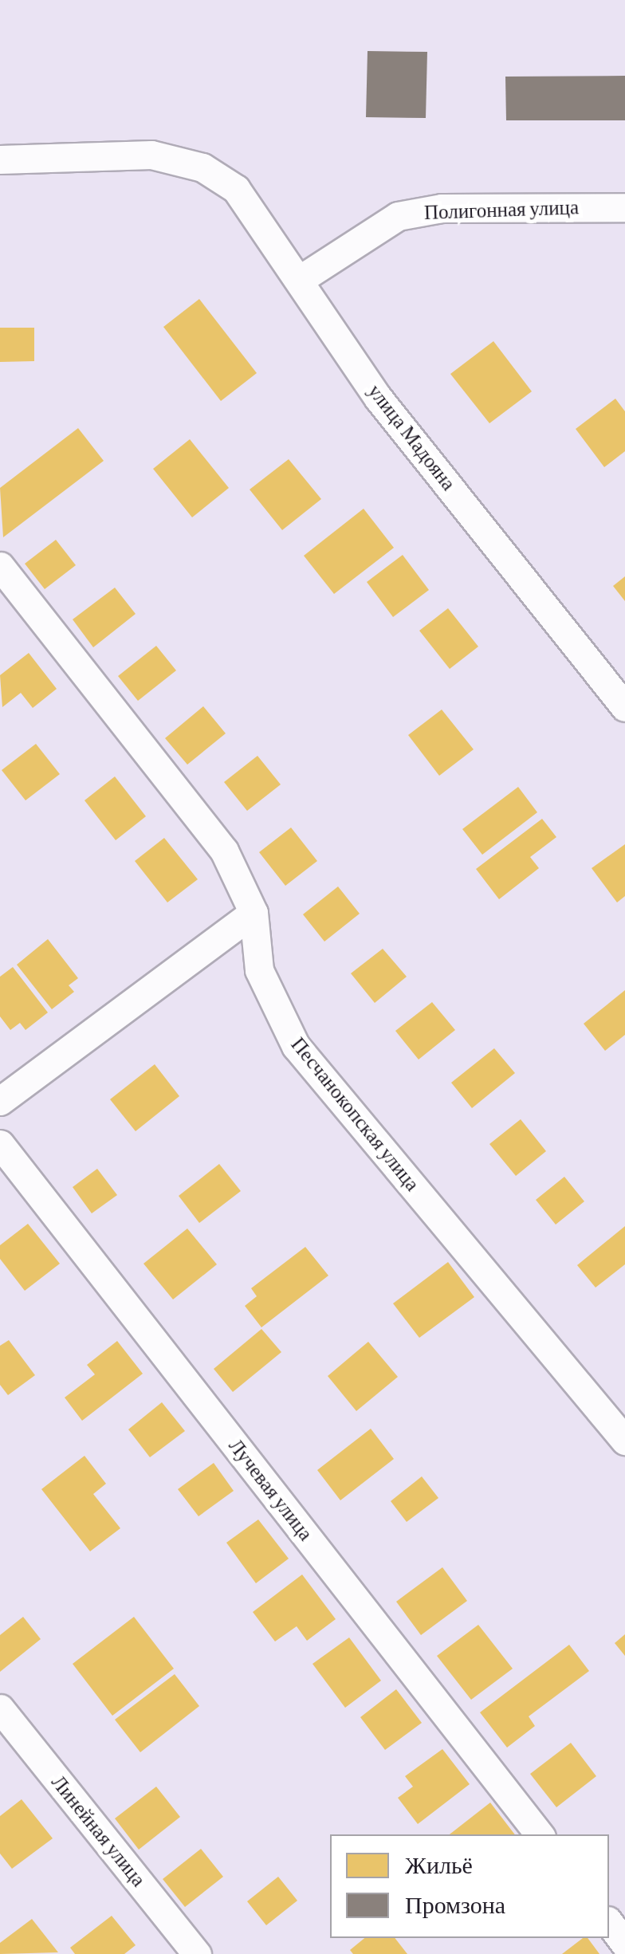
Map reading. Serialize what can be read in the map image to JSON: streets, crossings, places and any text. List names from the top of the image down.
{
  "streets": {
    "street": [
      "Полигонная улица",
      "улица Мадояна",
      "Песчанокопская улица",
      "Лучевая улица",
      "Линейная улица"
    ]
  },
  "crossings": [
    ["Полигонная улица", "улица Мадояна"]
  ],
  "legend": ["Жильё", "Промзона"]
}
